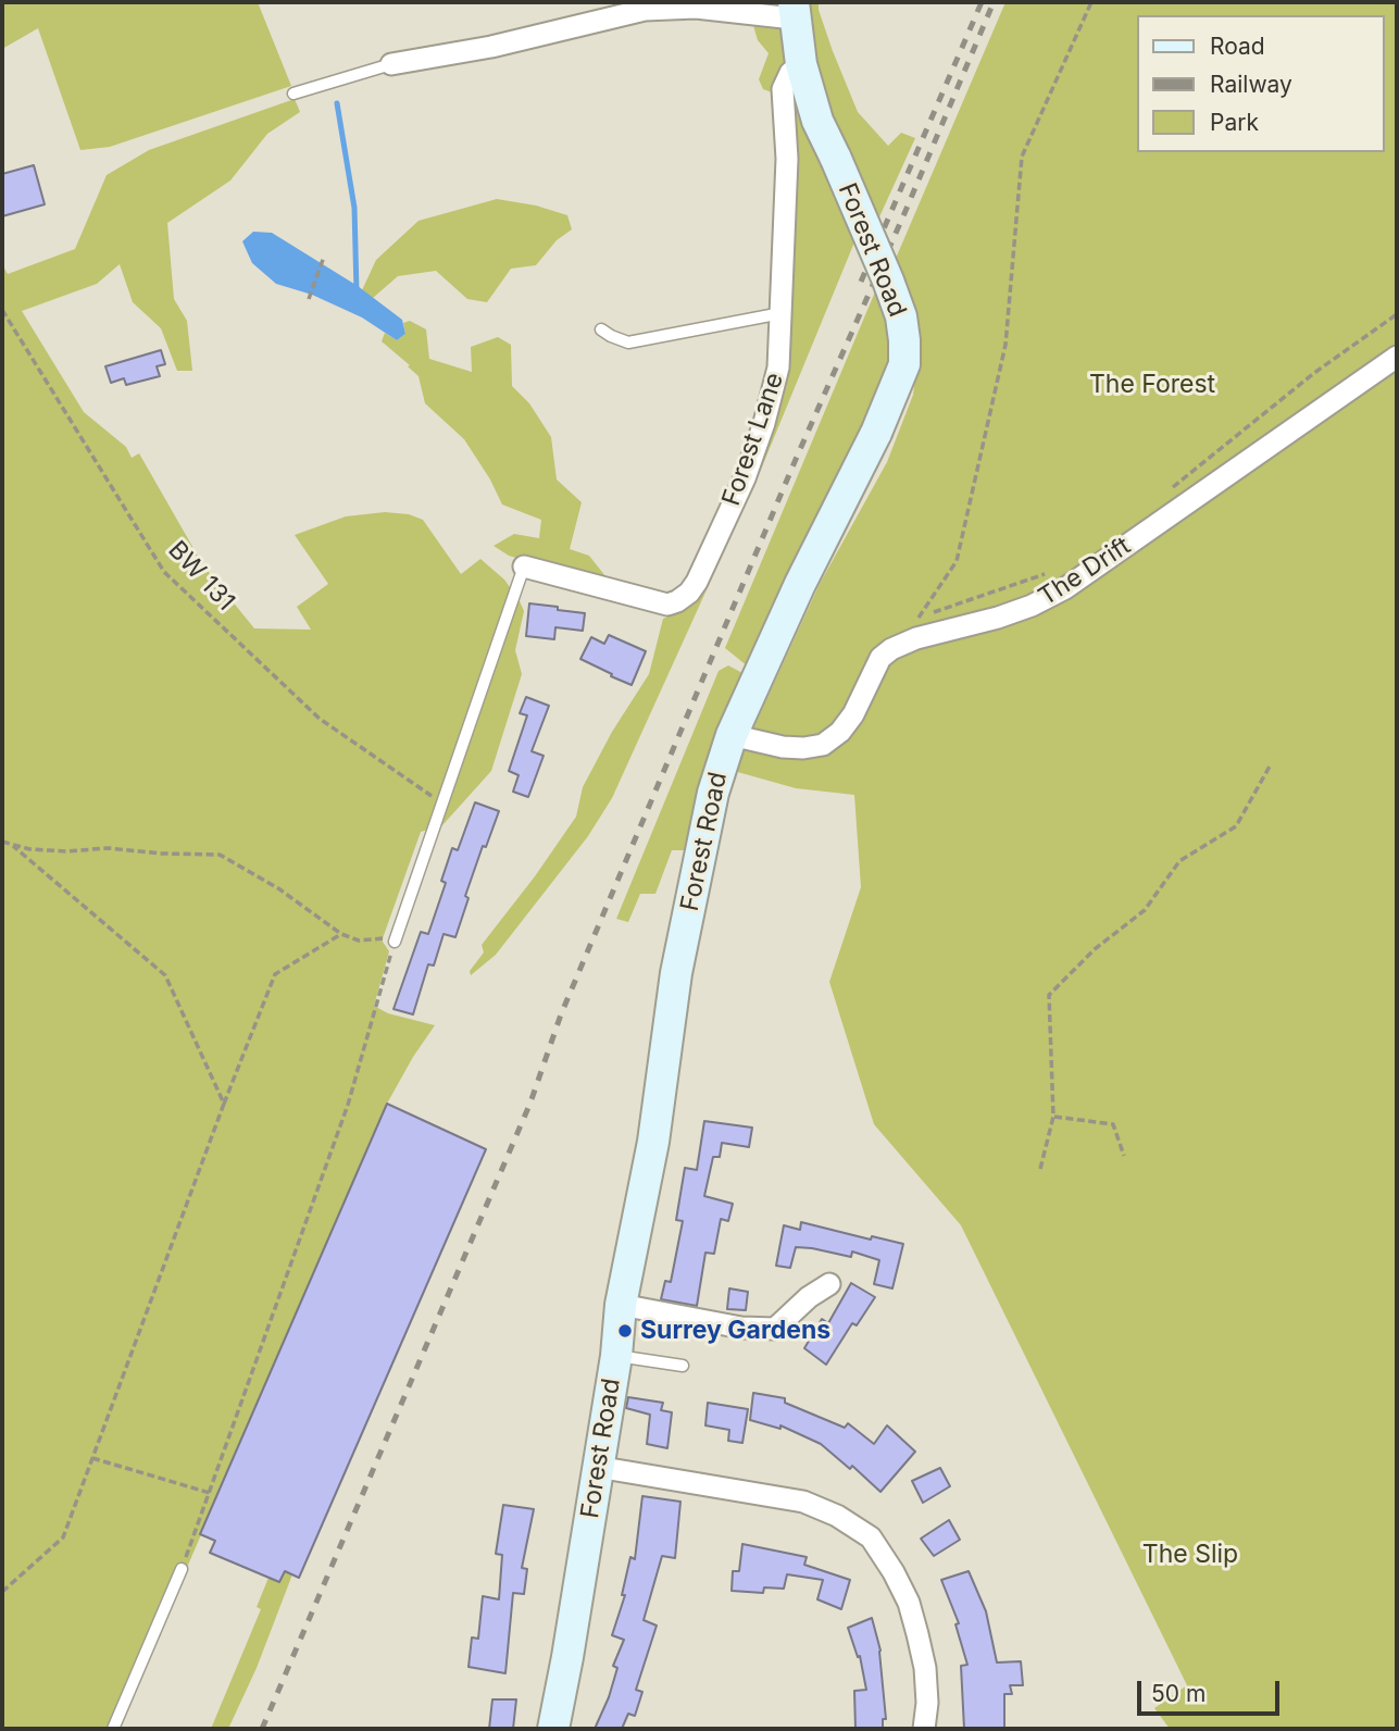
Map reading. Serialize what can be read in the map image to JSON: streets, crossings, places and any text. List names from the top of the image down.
{
  "streets": {
    "street": ["Forest Road", "Forest Lane", "The Drift"],
    "path": ["BW 131"]
  },
  "crossings": [
    ["Forest Road", "Forest Lane"]
  ],
  "parks": ["The Forest", "The Slip"],
  "places": ["Surrey Gardens"],
  "legend": ["Road", "Railway", "Park"],
  "scale_bar": "50 m"
}
